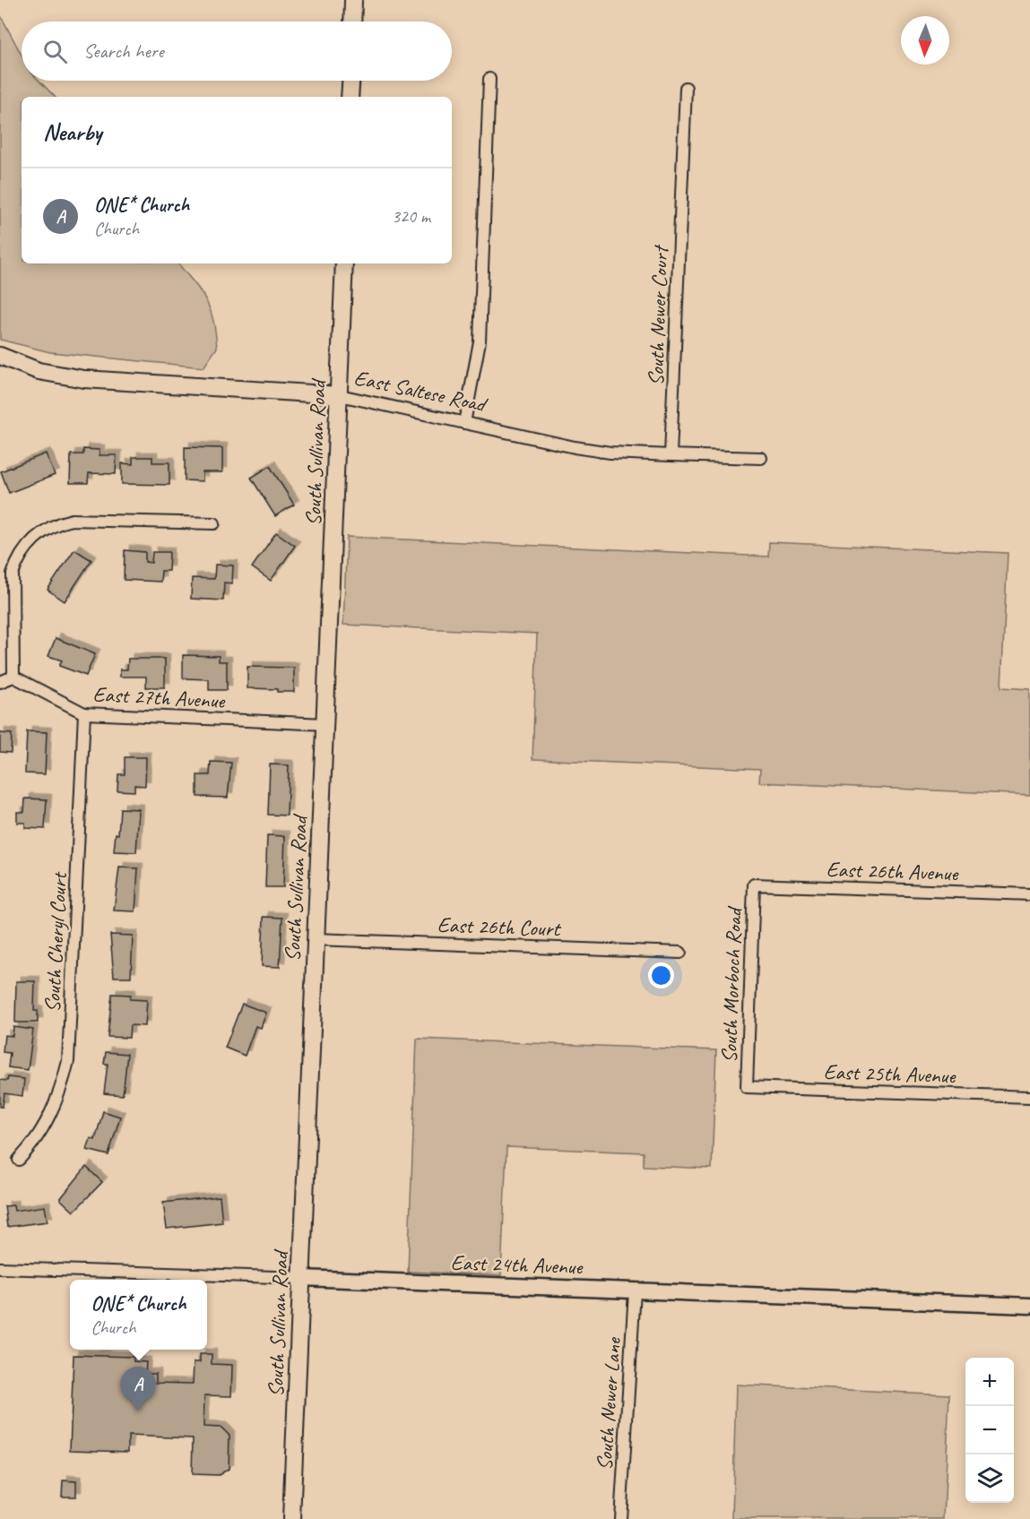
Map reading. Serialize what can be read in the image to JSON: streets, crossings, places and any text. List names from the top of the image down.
{
  "streets": {
    "main road": ["East Saltese Road", "South Sullivan Road"],
    "street": [
      "South Newer Court",
      "East 27th Avenue",
      "East 26th Avenue",
      "East 26th Court",
      "South Cheryl Court",
      "South Morboch Road",
      "East 25th Avenue",
      "East 24th Avenue",
      "South Newer Lane"
    ]
  },
  "crossings": [
    ["South Newer Court", "East Saltese Road"],
    ["East Saltese Road", "South Sullivan Road"],
    ["South Sullivan Road", "East 27th Avenue"],
    ["South Sullivan Road", "East 26th Court"],
    ["South Sullivan Road", "East 24th Avenue"],
    ["East 27th Avenue", "South Cheryl Court"],
    ["East 26th Avenue", "South Morboch Road"],
    ["South Morboch Road", "East 25th Avenue"],
    ["East 24th Avenue", "South Newer Lane"]
  ],
  "north": "bottom",
  "page": {
    "search": "Search here",
    "heading": "Nearby",
    "list": [
      {
        "mark": "A",
        "name": "ONE* Church",
        "note": "Church",
        "value": "320 m"
      }
    ],
    "popup": ["ONE* Church", "Church"],
    "map_buttons": ["+", "−"],
    "pins": "A"
  }
}
